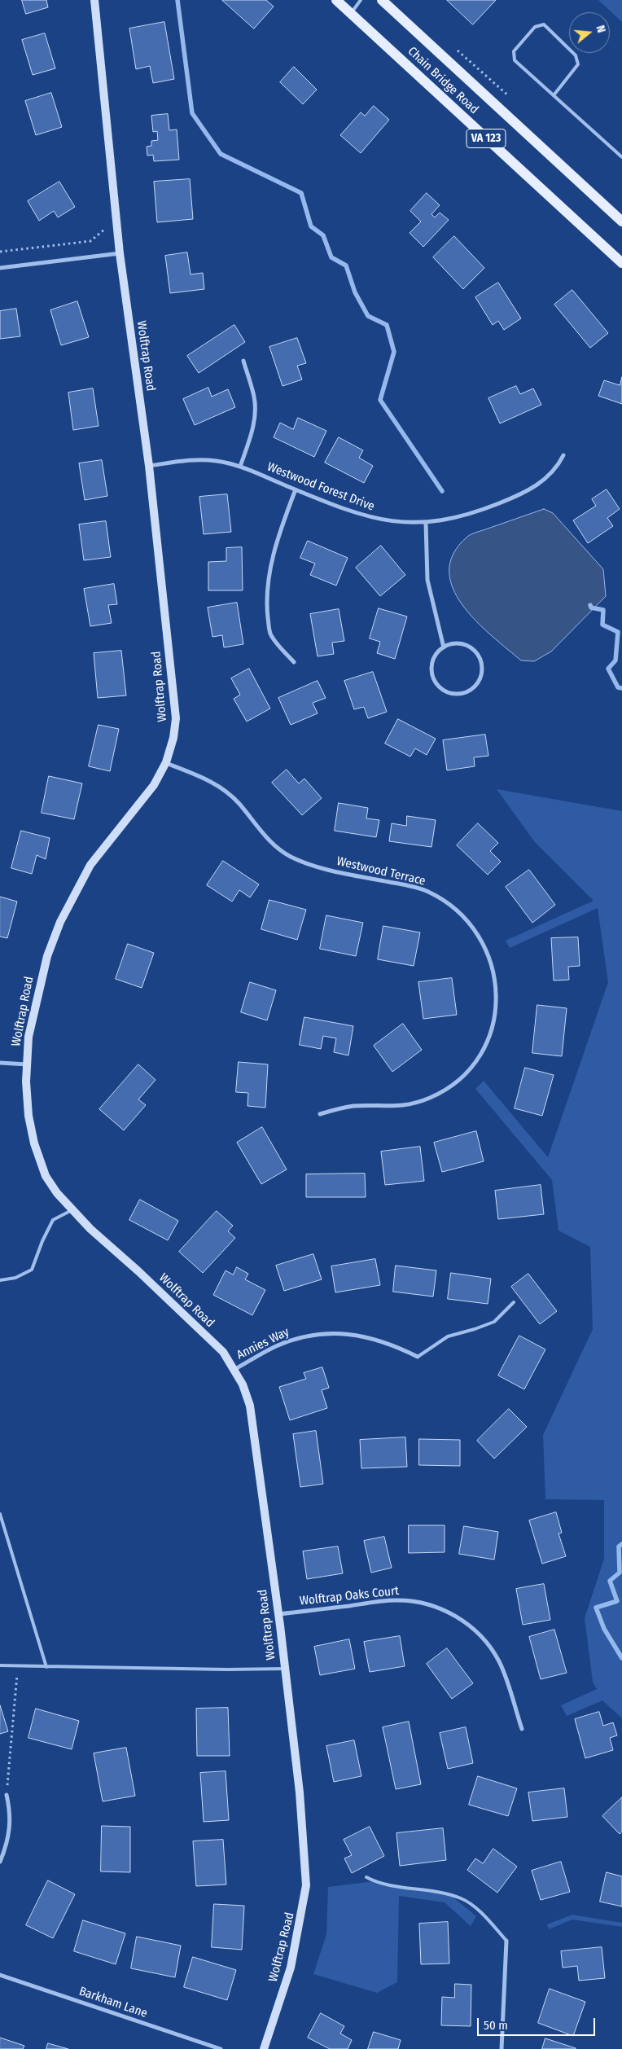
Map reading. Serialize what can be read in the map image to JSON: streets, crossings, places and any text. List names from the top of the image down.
{
  "streets": {
    "main road": ["Chain Bridge Road", "VA 123"],
    "street": [
      "Wolftrap Road",
      "Westwood Forest Drive",
      "Westwood Terrace",
      "Annies Way",
      "Wolftrap Oaks Court",
      "Barkham Lane"
    ]
  },
  "crossings": [
    ["Wolftrap Road", "Westwood Forest Drive"],
    ["Wolftrap Road", "Westwood Terrace"],
    ["Wolftrap Road", "Annies Way"],
    ["Wolftrap Road", "Wolftrap Oaks Court"]
  ],
  "scale_bar": "50 m",
  "north": "right"
}
